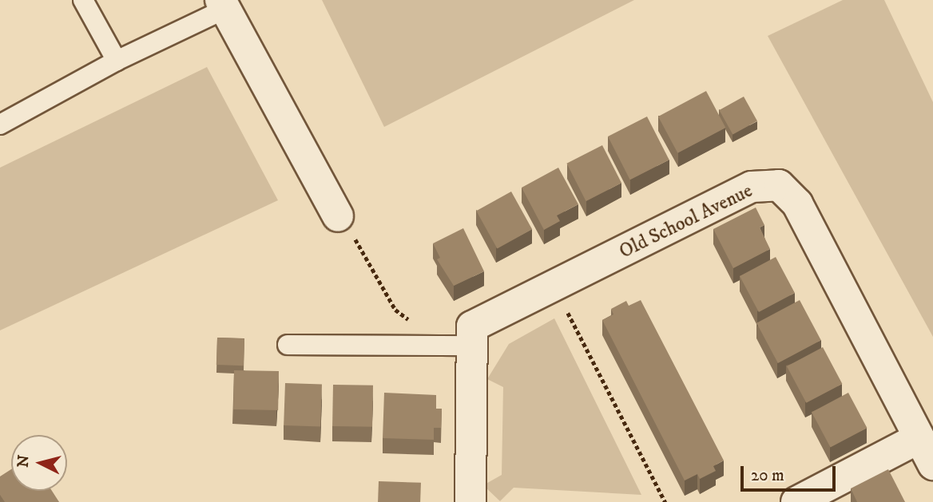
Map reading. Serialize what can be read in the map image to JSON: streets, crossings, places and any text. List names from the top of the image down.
{
  "streets": {
    "street": ["Old School Avenue"]
  },
  "scale_bar": "20 m",
  "north": "left"
}
